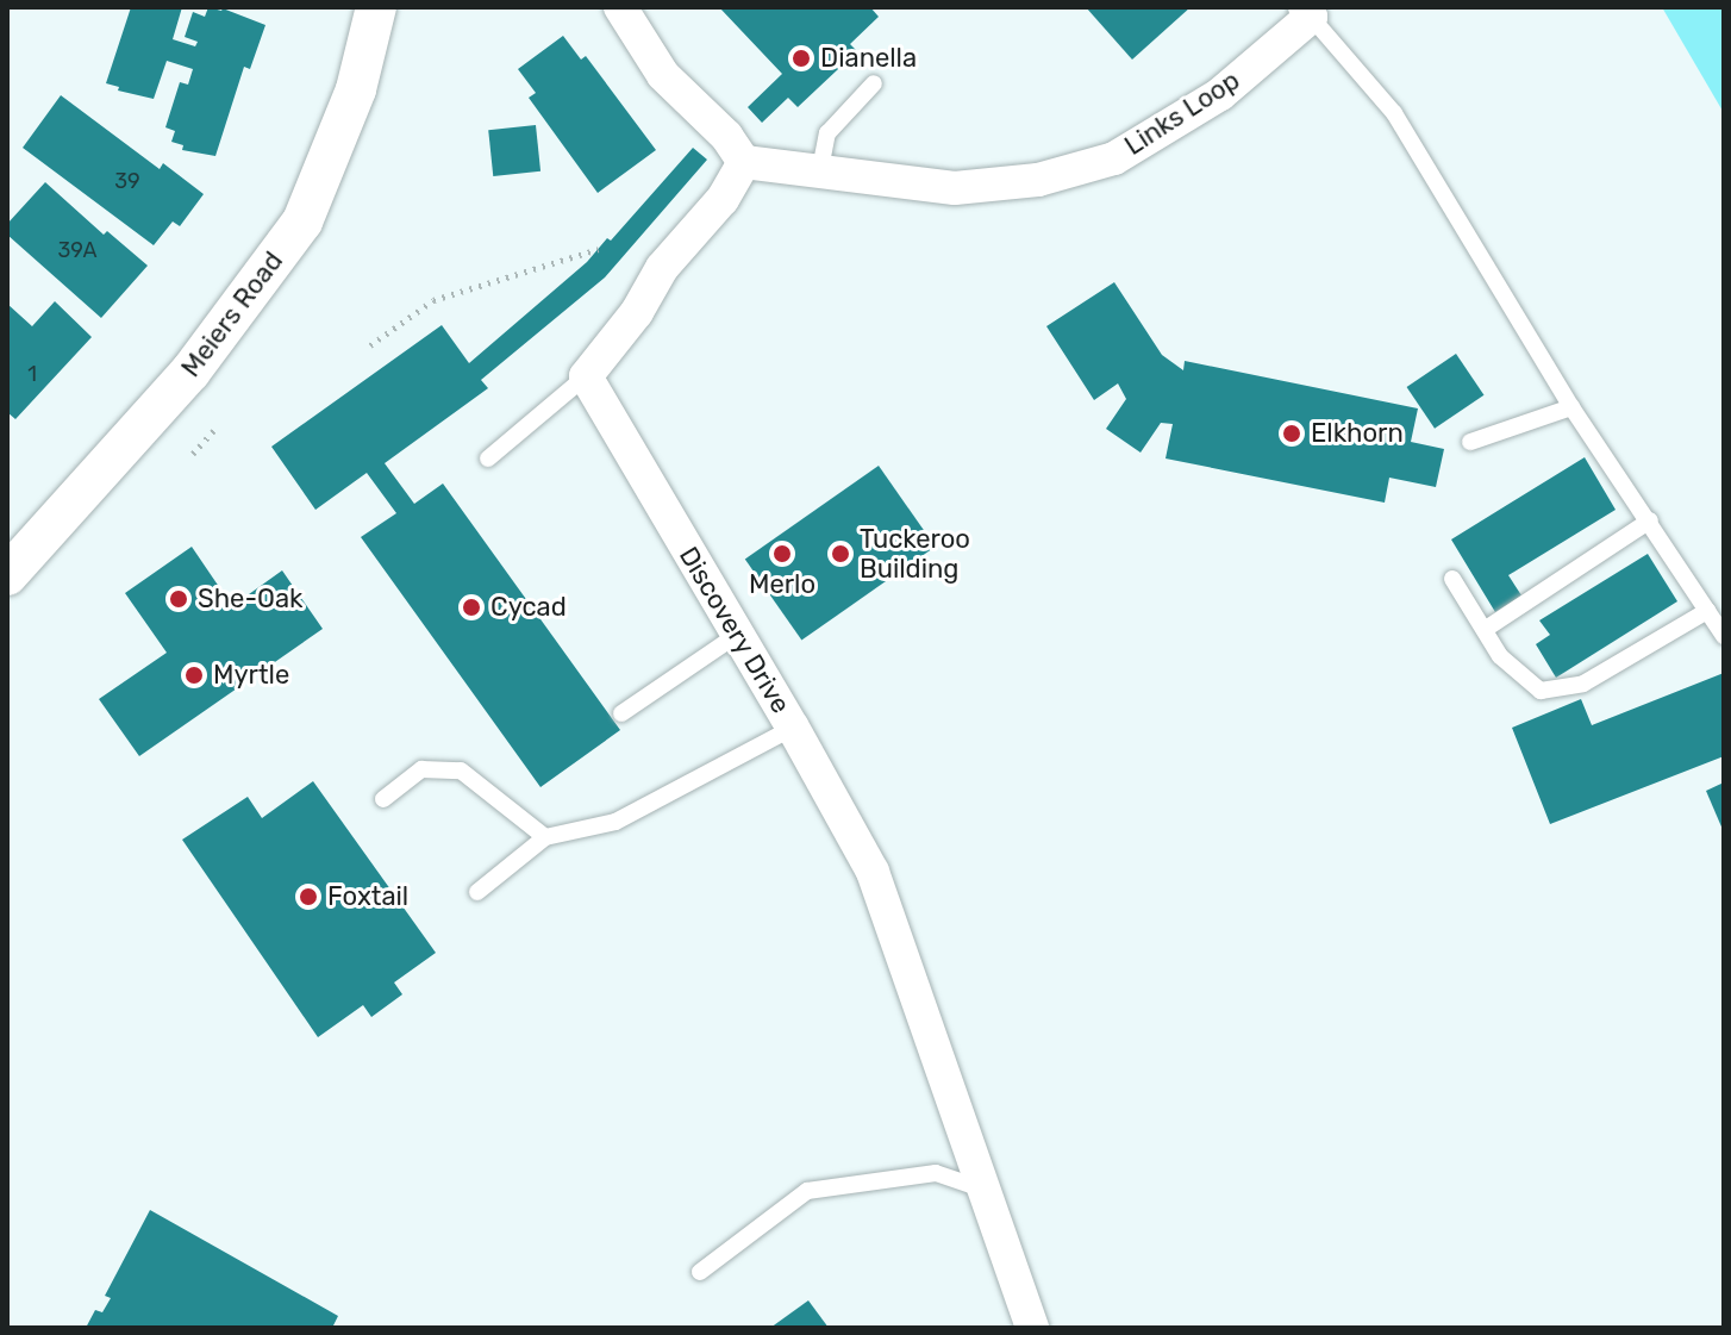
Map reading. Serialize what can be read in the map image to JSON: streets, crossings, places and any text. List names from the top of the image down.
{
  "streets": {
    "street": ["Links Loop", "Meiers Road", "Discovery Drive"]
  },
  "places": [
    "Dianella",
    "Elkhorn",
    "Merlo",
    "Tuckeroo Building",
    "She-Oak",
    "Cycad",
    "Myrtle",
    "Foxtail"
  ],
  "house_numbers": ["39", "39A", "1"]
}
